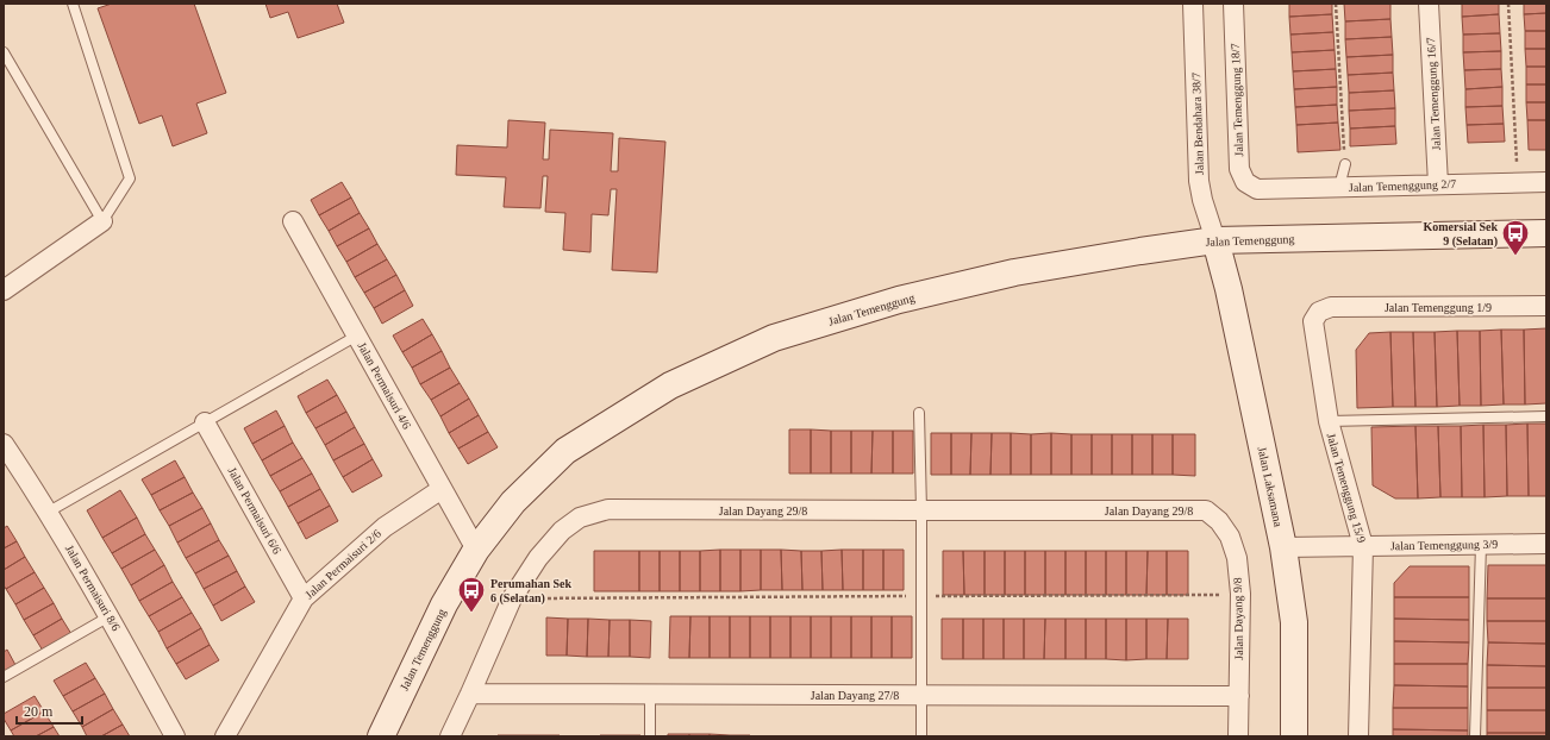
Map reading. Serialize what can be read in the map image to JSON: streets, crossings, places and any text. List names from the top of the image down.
{
  "streets": {
    "street": [
      "Jalan Temenggung 16/7",
      "Jalan Temenggung 18/7",
      "Jalan Bendahara 38/7",
      "Jalan Temenggung 2/7",
      "Jalan Temenggung",
      "Jalan Temenggung 1/9",
      "Jalan Permaisuri 4/6",
      "Jalan Laksamana",
      "Jalan Temenggung 15/9",
      "Jalan Permaisuri 6/6",
      "Jalan Dayang 29/8",
      "Jalan Temenggung 3/9",
      "Jalan Permaisuri 2/6",
      "Jalan Permaisuri 8/6",
      "Jalan Dayang 9/8",
      "Jalan Dayang 27/8"
    ]
  },
  "crossings": [
    ["Jalan Temenggung 16/7", "Jalan Temenggung 2/7"],
    ["Jalan Temenggung 18/7", "Jalan Temenggung 2/7"],
    ["Jalan Bendahara 38/7", "Jalan Temenggung"],
    ["Jalan Bendahara 38/7", "Jalan Laksamana"],
    ["Jalan Temenggung", "Jalan Permaisuri 4/6"],
    ["Jalan Temenggung", "Jalan Laksamana"],
    ["Jalan Temenggung 1/9", "Jalan Temenggung 15/9"],
    ["Jalan Permaisuri 4/6", "Jalan Permaisuri 2/6"],
    ["Jalan Laksamana", "Jalan Temenggung 3/9"],
    ["Jalan Temenggung 15/9", "Jalan Temenggung 3/9"],
    ["Jalan Permaisuri 6/6", "Jalan Permaisuri 2/6"],
    ["Jalan Dayang 29/8", "Jalan Dayang 9/8"],
    ["Jalan Dayang 29/8", "Jalan Dayang 27/8"],
    ["Jalan Dayang 9/8", "Jalan Dayang 27/8"]
  ],
  "places": {
    "bus stop": ["Komersial Sek 9 (Selatan)", "Perumahan Sek 6 (Selatan)"]
  },
  "scale_bar": "20 m"
}
